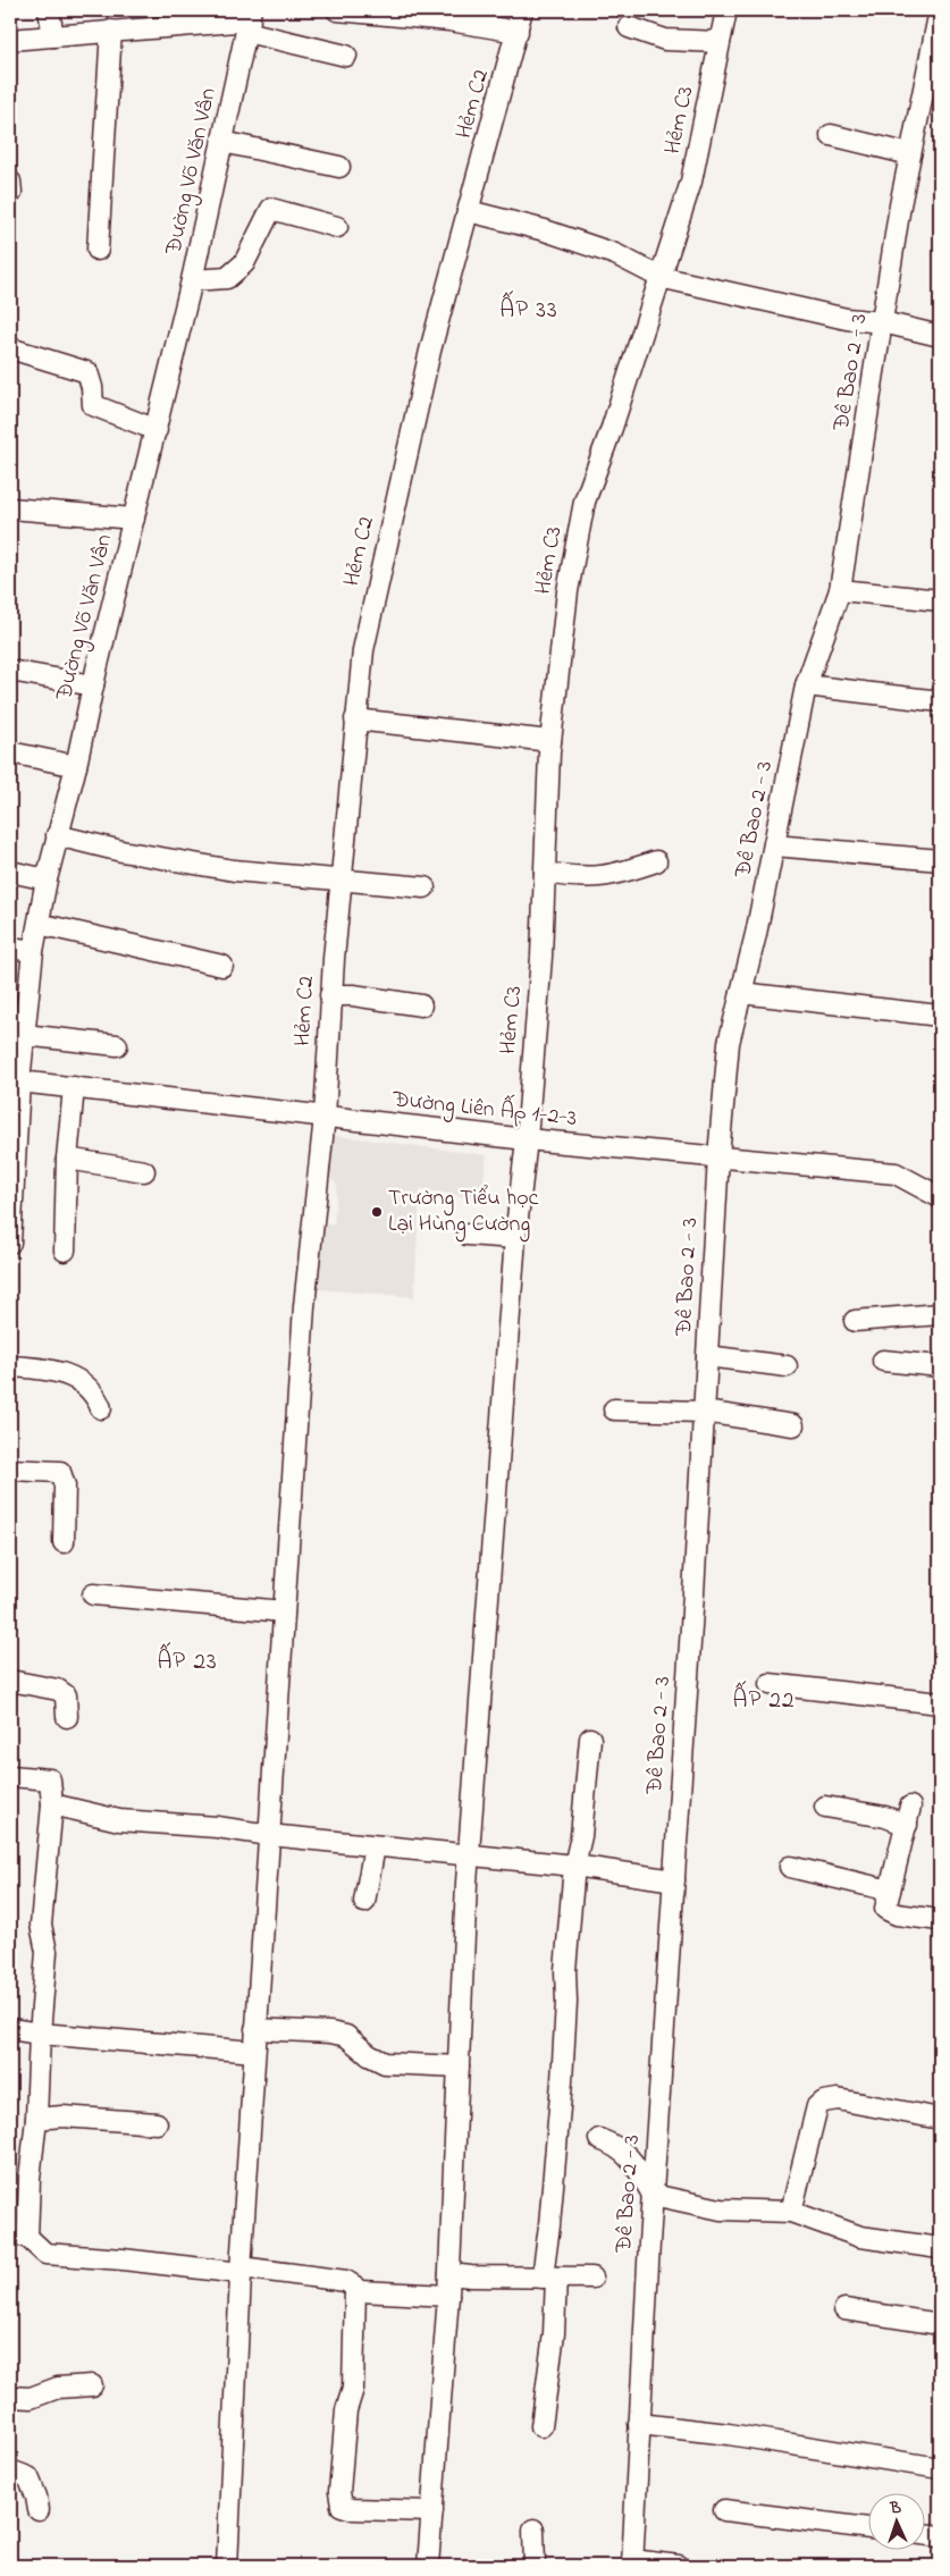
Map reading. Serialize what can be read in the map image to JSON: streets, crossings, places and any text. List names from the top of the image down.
{
  "streets": {
    "street": [
      "Hẻm C2",
      "Hẻm C3",
      "Đường Võ Văn Vân",
      "Đê Bao 2 - 3",
      "Đường Liên Ấp 1-2-3"
    ]
  },
  "crossings": [
    ["Hẻm C2", "Đường Liên Ấp 1-2-3"],
    ["Hẻm C3", "Đường Liên Ấp 1-2-3"],
    ["Đường Võ Văn Vân", "Đường Liên Ấp 1-2-3"],
    ["Đê Bao 2 - 3", "Đường Liên Ấp 1-2-3"]
  ],
  "districts": ["ẤP 33", "ẤP 23", "ẤP 22"],
  "places": ["Trường Tiểu học Lại Hùng Cường"],
  "north": "top"
}
